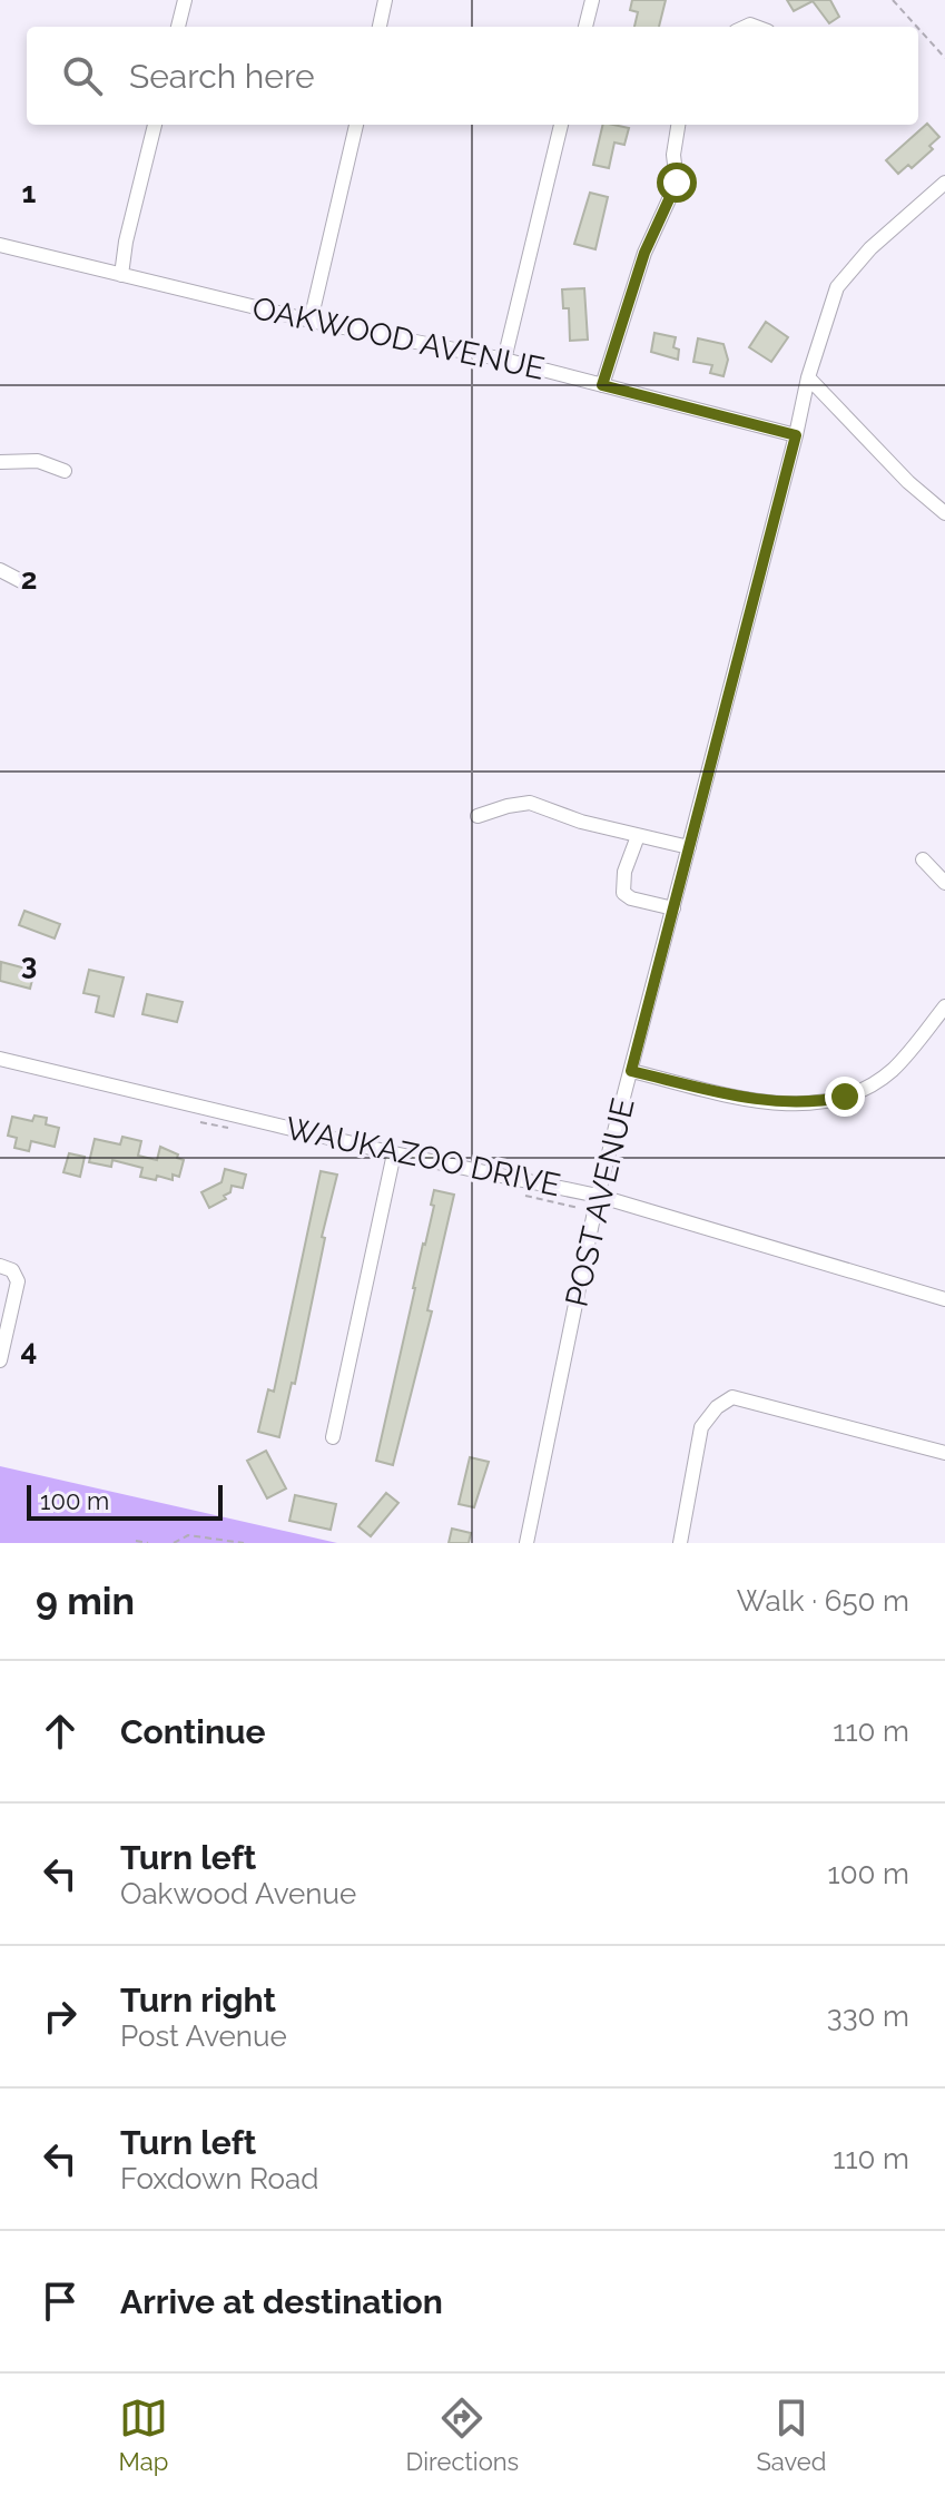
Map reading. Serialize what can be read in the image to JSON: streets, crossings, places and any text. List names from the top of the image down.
{
  "streets": {
    "street": ["OAKWOOD AVENUE", "WAUKAZOO DRIVE", "POST AVENUE"]
  },
  "crossings": [
    ["OAKWOOD AVENUE", "POST AVENUE"],
    ["WAUKAZOO DRIVE", "POST AVENUE"]
  ],
  "scale_bar": "100 m",
  "page": {
    "search": "Search here",
    "scale": "100 m",
    "heading": ["9 min", "Walk · 650 m"],
    "list": [
      ["Continue", "110 m"],
      ["Turn left", "Oakwood Avenue", "100 m"],
      ["Turn right", "Post Avenue", "330 m"],
      ["Turn left", "Foxdown Road", "110 m"],
      "Arrive at destination"
    ],
    "nav": ["Map", "Directions", "Saved"]
  },
  "grid": {
    "rows": [
      "1",
      "2",
      "3",
      "4"
    ]
  }
}
